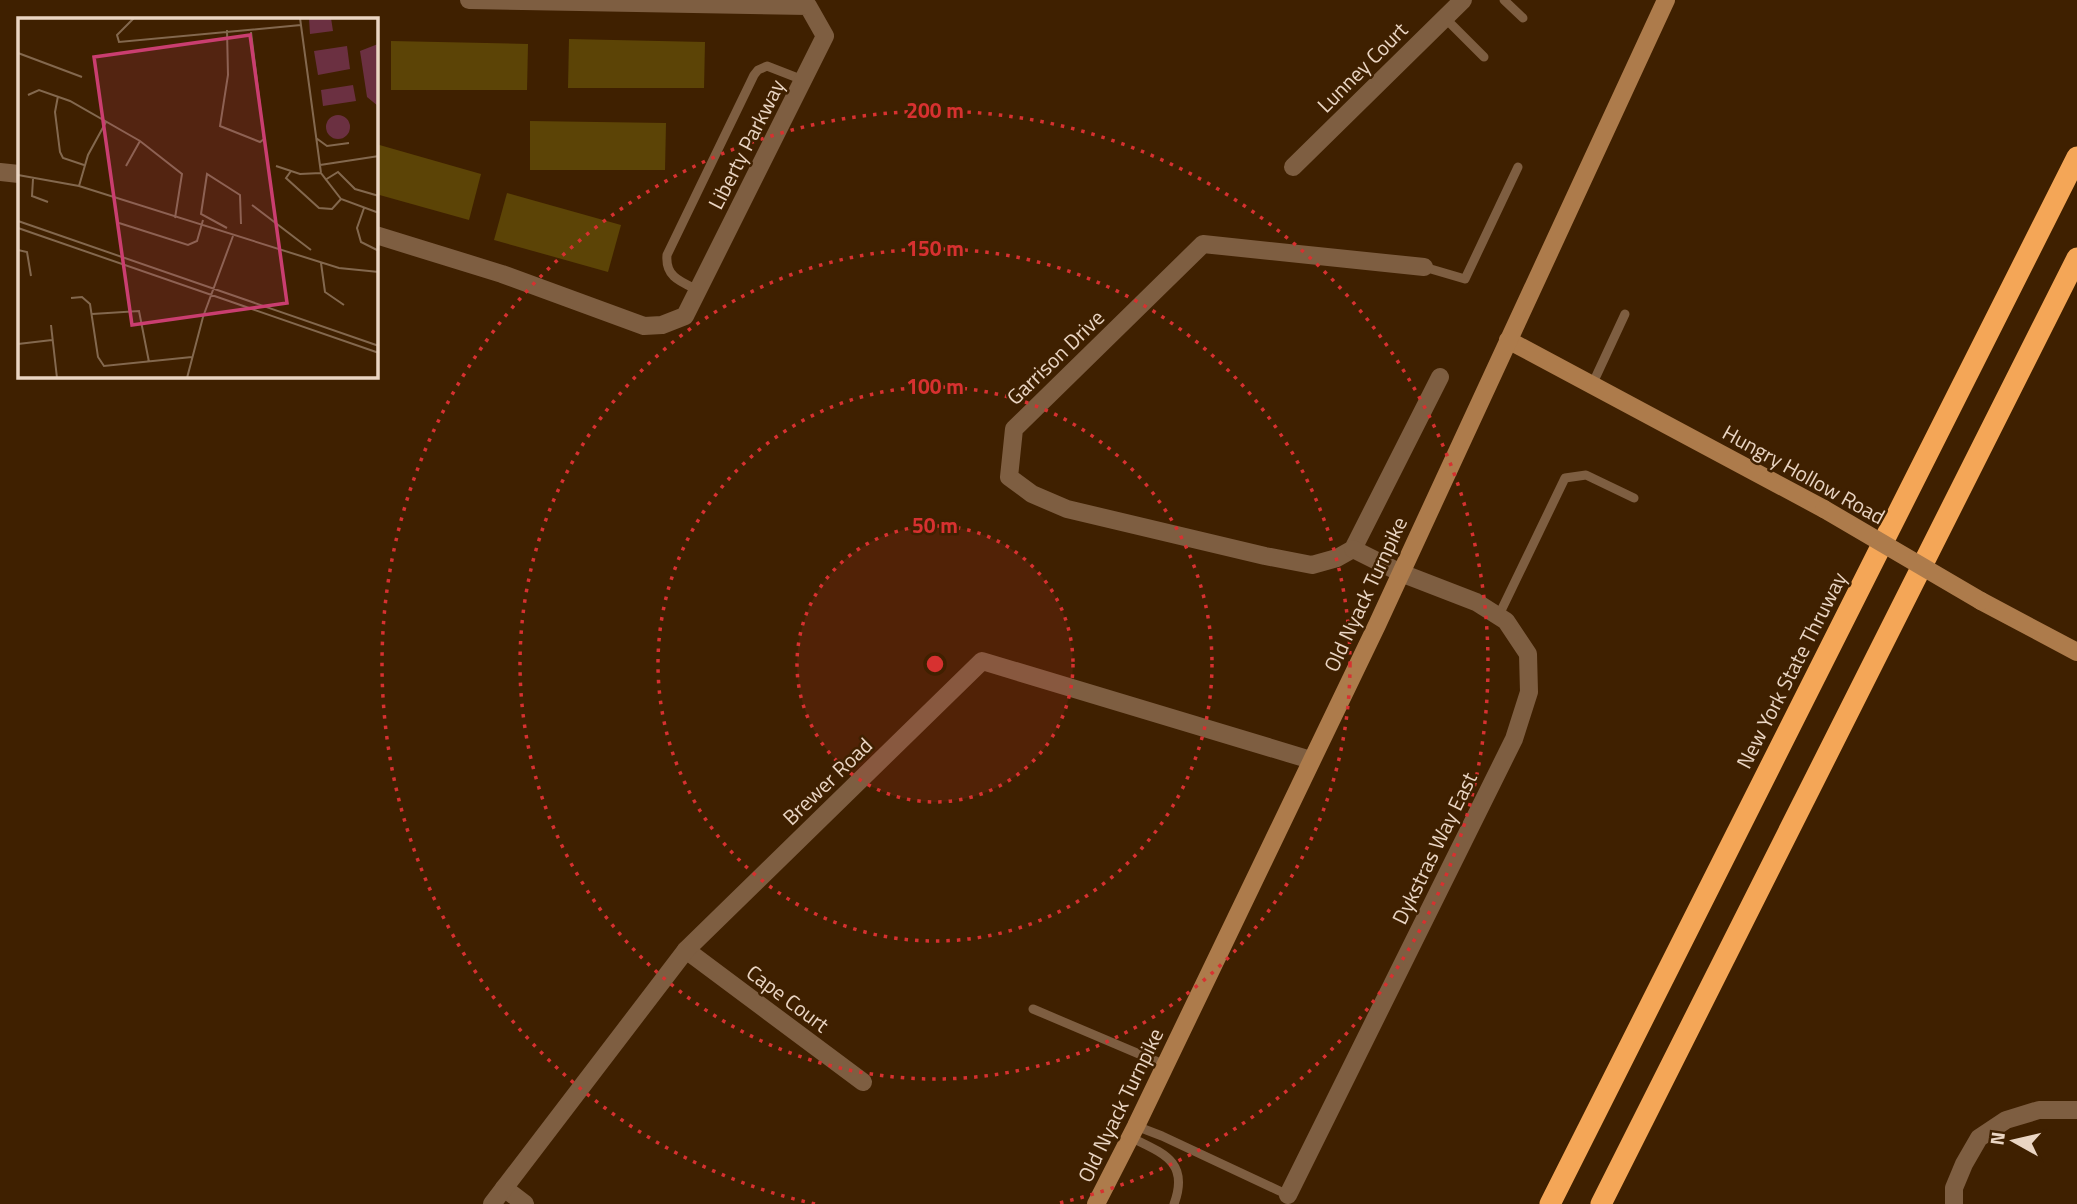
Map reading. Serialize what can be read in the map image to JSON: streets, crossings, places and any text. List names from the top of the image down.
{
  "streets": {
    "highway": ["New York State Thruway"],
    "street": [
      "Lunney Court",
      "Liberty Parkway",
      "Garrison Drive",
      "Hungry Hollow Road",
      "Old Nyack Turnpike",
      "Brewer Road",
      "Dykstras Way East",
      "Cape Court"
    ]
  },
  "crossings": [
    ["Hungry Hollow Road", "Old Nyack Turnpike"],
    ["Old Nyack Turnpike", "Brewer Road"],
    ["Old Nyack Turnpike", "Dykstras Way East"],
    ["Brewer Road", "Cape Court"]
  ],
  "north": "left",
  "rings": [
    "200 m",
    "150 m",
    "100 m",
    "50 m"
  ]
}
